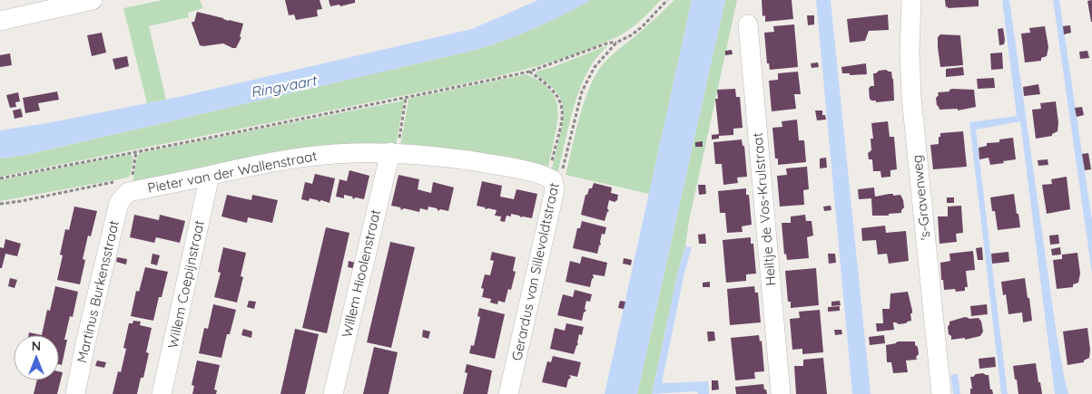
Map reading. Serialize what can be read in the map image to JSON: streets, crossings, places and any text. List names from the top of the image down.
{
  "streets": {
    "street": [
      "Pieter van der Wallenstraat",
      "'s-Gravenweg",
      "Heiltje de Vos-Krulstraat",
      "Gerardus van Sillevoldtstraat",
      "Willem Hioolenstraat",
      "Willem Coepijnstraat",
      "Martinus Burkensstraat"
    ]
  },
  "crossings": [
    ["Pieter van der Wallenstraat", "Gerardus van Sillevoldtstraat"],
    ["Pieter van der Wallenstraat", "Willem Hioolenstraat"],
    ["Pieter van der Wallenstraat", "Willem Coepijnstraat"],
    ["Pieter van der Wallenstraat", "Martinus Burkensstraat"]
  ],
  "water": ["Ringvaart"],
  "north": "top"
}
